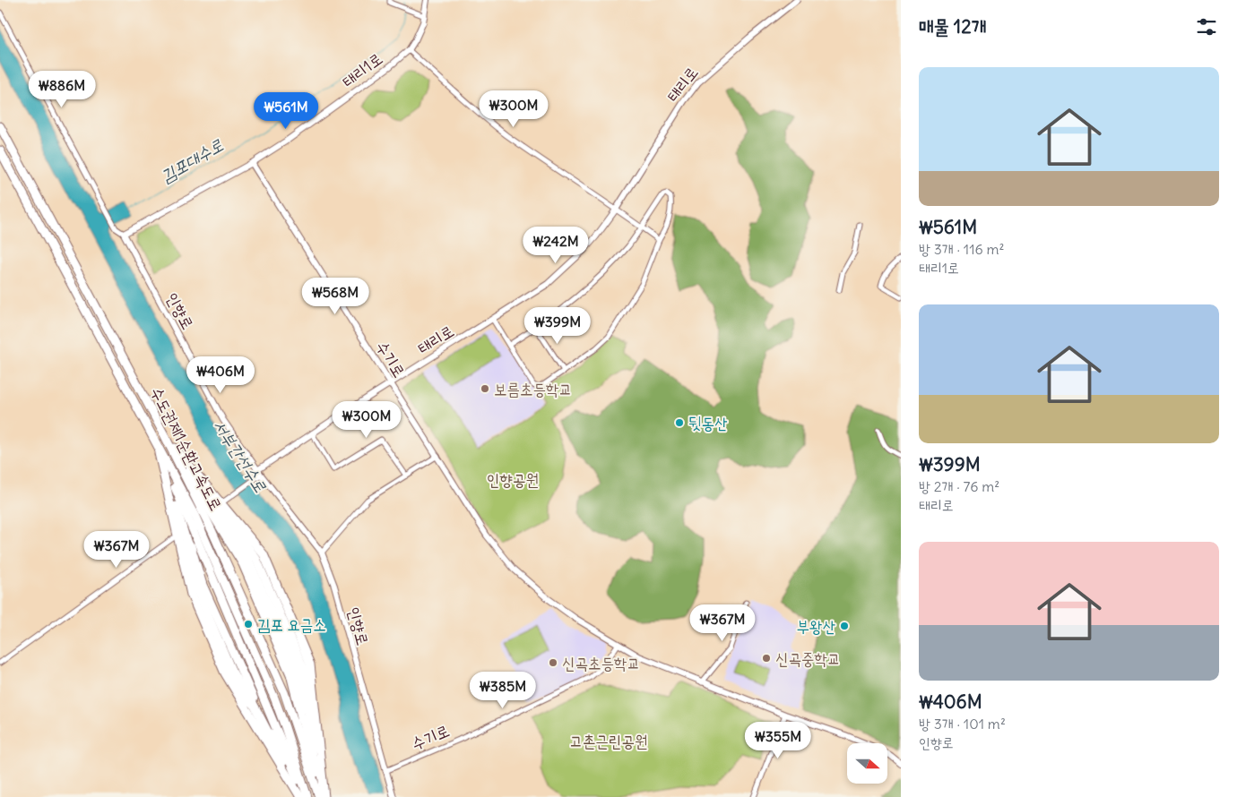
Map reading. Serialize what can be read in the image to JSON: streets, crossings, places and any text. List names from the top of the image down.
{
  "streets": {
    "highway": ["수도권제1순환고속도로"],
    "street": [
      "태리1로",
      "태리로",
      "인향로",
      "수기로"
    ]
  },
  "crossings": [
    ["태리1로", "인향로"],
    ["태리1로", "수기로"],
    ["태리로", "인향로"],
    ["태리로", "수기로"],
    ["인향로", "수기로"]
  ],
  "water": ["김포대수로", "서부간선수로"],
  "parks": ["인향공원", "고촌근린공원"],
  "places": [
    "보름초등학교",
    "뒷동산",
    "김포 요금소",
    "부왕산",
    "신곡중학교",
    "신곡초등학교"
  ],
  "north": "right",
  "page": {
    "heading": "매물 12개",
    "list": [
      {
        "name": "₩561M",
        "note": "방 3개 · 116 m² · 태리1로"
      },
      {
        "name": "₩399M",
        "note": "방 2개 · 76 m² · 태리로"
      },
      {
        "name": "₩406M",
        "note": "방 3개 · 101 m² · 인향로"
      }
    ],
    "price": [
      "₩886M",
      "₩300M",
      "₩561M",
      "₩242M",
      "₩568M",
      "₩399M",
      "₩406M",
      "₩300M",
      "₩367M",
      "₩367M",
      "₩385M",
      "₩355M"
    ]
  }
}
